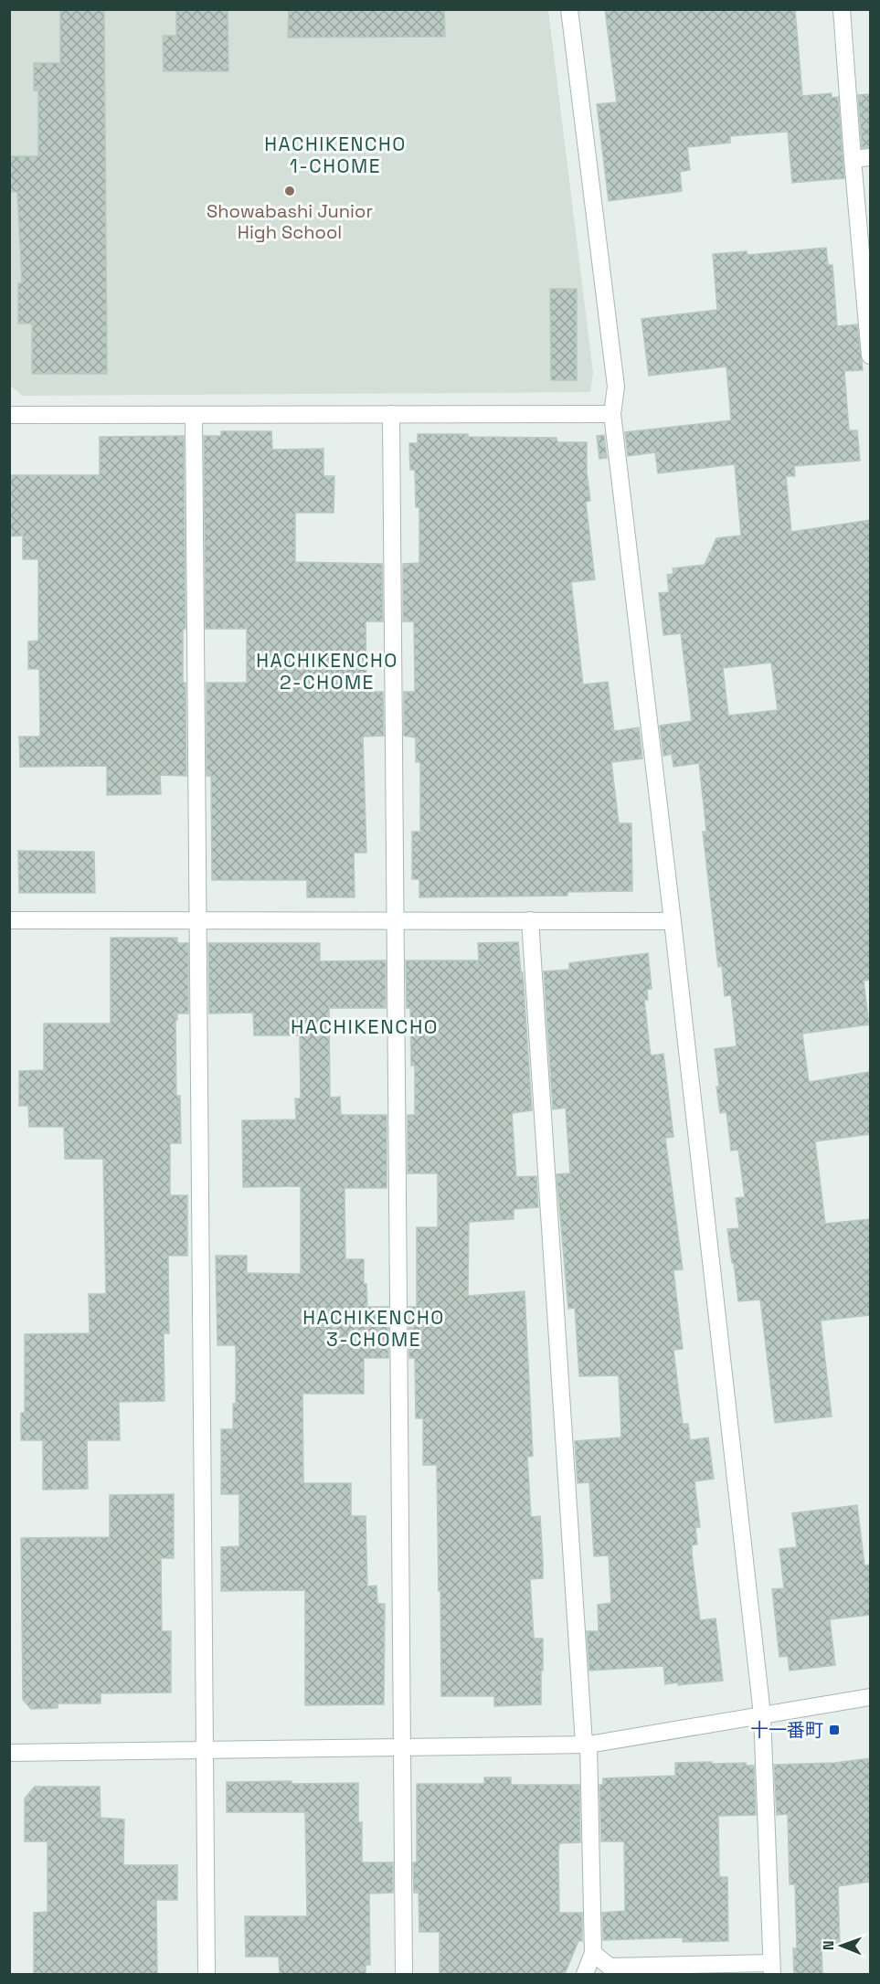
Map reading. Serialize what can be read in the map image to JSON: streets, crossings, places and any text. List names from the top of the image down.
{
  "districts": [
    "HACHIKENCHO 1-CHOME",
    "HACHIKENCHO 2-CHOME",
    "HACHIKENCHO",
    "HACHIKENCHO 3-CHOME"
  ],
  "places": {
    "other": ["Showabashi Junior High School"],
    "transit": ["十一番町"]
  },
  "north": "left"
}
